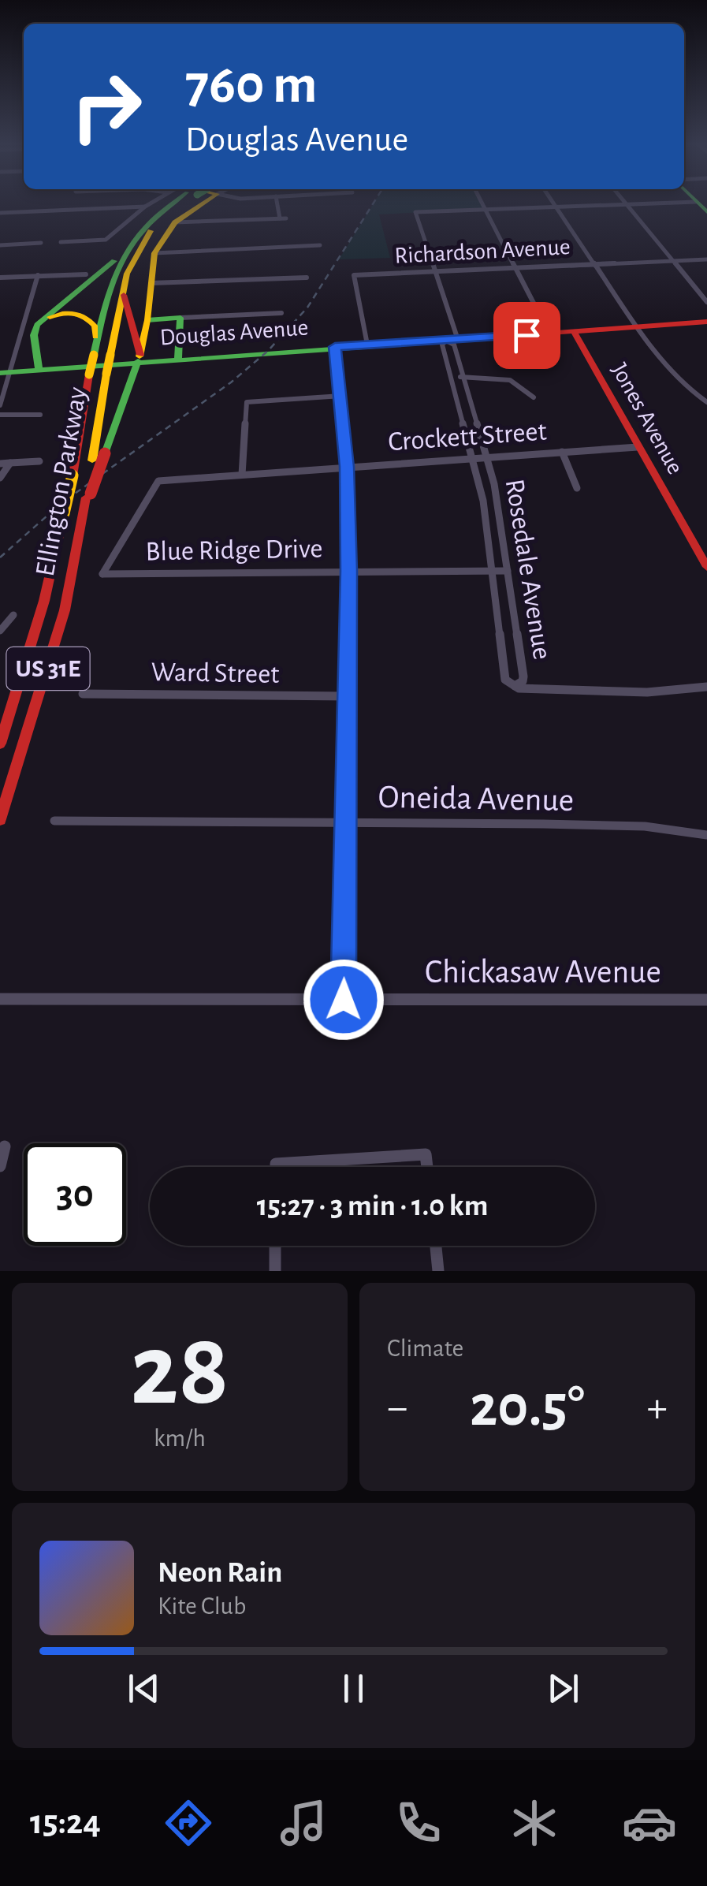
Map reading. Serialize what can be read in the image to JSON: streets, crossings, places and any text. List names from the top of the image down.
{
  "streets": {
    "main road": [
      "Douglas Avenue",
      "Jones Avenue",
      "Ellington Parkway",
      "US 31E"
    ],
    "street": [
      "Richardson Avenue",
      "Crockett Street",
      "Blue Ridge Drive",
      "Rosedale Avenue",
      "Ward Street",
      "Oneida Avenue",
      "Chickasaw Avenue"
    ]
  },
  "crossings": [
    ["Richardson Avenue", "Douglas Avenue"],
    ["Douglas Avenue", "Jones Avenue"],
    ["Douglas Avenue", "Rosedale Avenue"],
    ["Jones Avenue", "Crockett Street"],
    ["Crockett Street", "Blue Ridge Drive"],
    ["Crockett Street", "Rosedale Avenue"],
    ["Blue Ridge Drive", "Rosedale Avenue"]
  ],
  "page": {
    "turn": ["760 m", "Douglas Avenue"],
    "limit": "30",
    "trip": "15:27 · 3 min · 1.0 km",
    "tile": [
      ["28", "km/h"],
      "Climate"
    ],
    "heat": ["−", "20.5°", "+"],
    "song": ["Neon Rain", "Kite Club"],
    "tabs": "15:24"
  }
}
